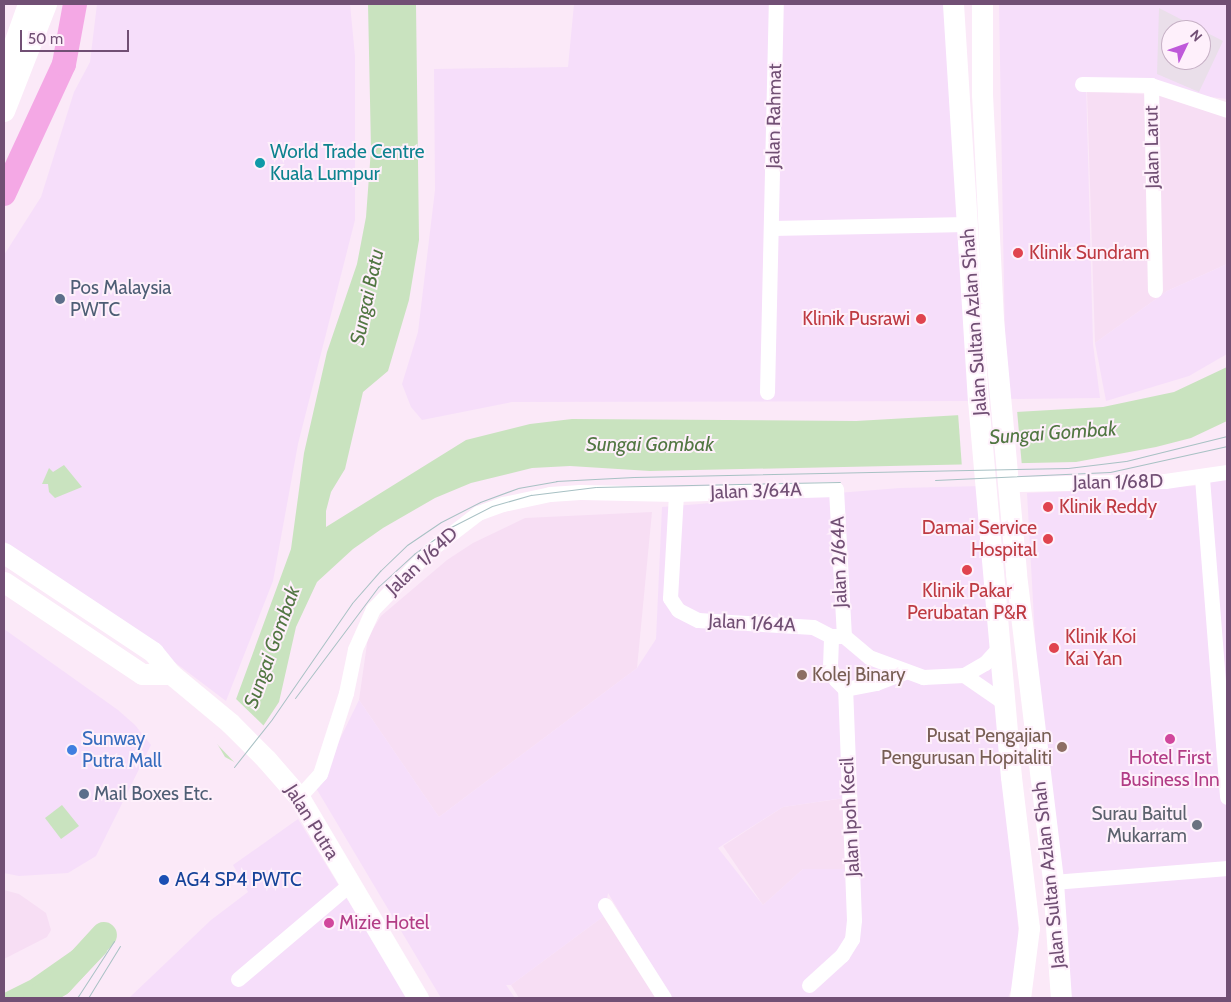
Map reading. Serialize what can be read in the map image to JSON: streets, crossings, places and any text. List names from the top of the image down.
{
  "streets": {
    "main road": ["Jalan Sultan Azlan Shah", "Jalan Putra"],
    "street": [
      "Jalan Rahmat",
      "Jalan Larut",
      "Jalan 1/68D",
      "Jalan 3/64A",
      "Jalan 1/64D",
      "Jalan 2/64A",
      "Jalan 1/64A",
      "Jalan Ipoh Kecil"
    ]
  },
  "crossings": [
    ["Jalan Sultan Azlan Shah", "Jalan 1/68D"],
    ["Jalan Sultan Azlan Shah", "Jalan 1/64A"],
    ["Jalan 3/64A", "Jalan 1/64D"],
    ["Jalan 3/64A", "Jalan 2/64A"],
    ["Jalan 3/64A", "Jalan 1/64A"],
    ["Jalan 1/64D", "Jalan 1/64A"],
    ["Jalan 1/64D", "Jalan Putra"],
    ["Jalan 2/64A", "Jalan 1/64A"]
  ],
  "water": ["Sungai Batu", "Sungai Gombak"],
  "places": [
    "World Trade Centre Kuala Lumpur",
    "Klinik Sundram",
    "Pos Malaysia PWTC",
    "Klinik Pusrawi",
    "Klinik Reddy",
    "Damai Service Hospital",
    "Klinik Pakar Perubatan P&R",
    "Klinik Koi Kai Yan",
    "Kolej Binary",
    "Hotel First Business Inn",
    "Pusat Pengajian Pengurusan Hopitaliti",
    "Sunway Putra Mall",
    "Mail Boxes Etc.",
    "Surau Baitul Mukarram",
    "AG4 SP4 PWTC",
    "Mizie Hotel"
  ],
  "scale_bar": "50 m",
  "north": "top right"
}
